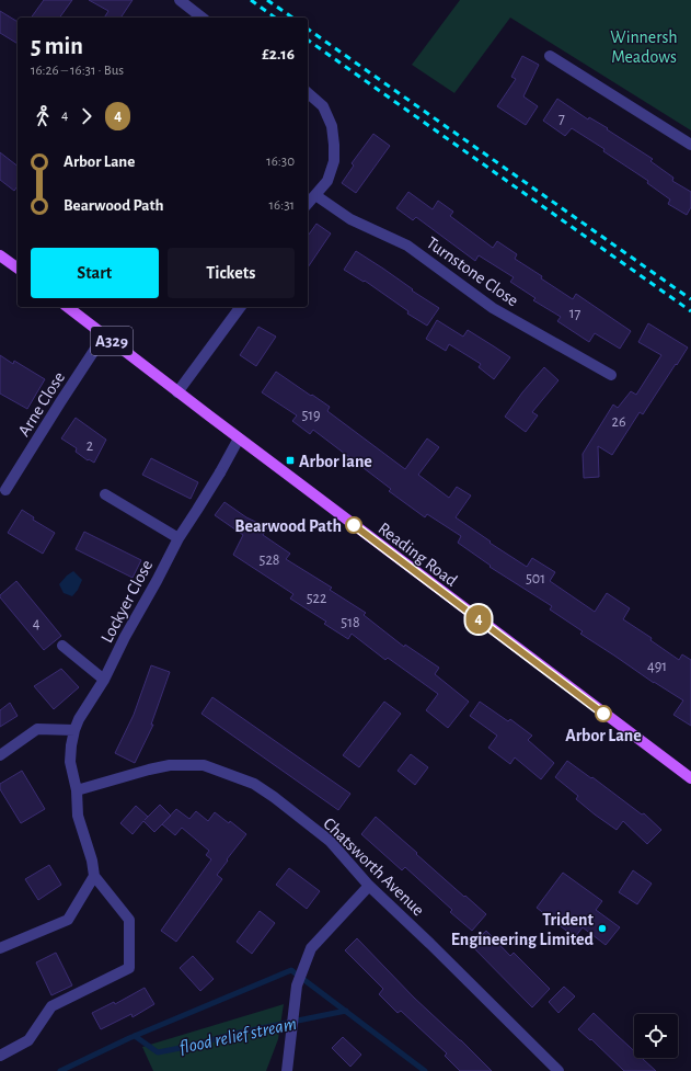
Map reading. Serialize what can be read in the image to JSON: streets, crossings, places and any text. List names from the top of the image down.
{
  "streets": {
    "main road": ["A329", "Reading Road"],
    "street": [
      "Turnstone Close",
      "Arne Close",
      "Lockyer Close",
      "Chatsworth Avenue"
    ]
  },
  "crossings": [
    ["Arne Close", "Reading Road"],
    ["Reading Road", "Lockyer Close"],
    ["Lockyer Close", "Chatsworth Avenue"]
  ],
  "water": ["flood relief stream"],
  "parks": ["Winnersh Meadows"],
  "places": {
    "transit": ["Arbor lane"],
    "other": ["Bearwood Path", "Arbor Lane", "Trident Engineering Limited"]
  },
  "lines": ["bus line 4"],
  "house_numbers": [
    "7",
    "17",
    "519",
    "26",
    "2",
    "528",
    "501",
    "522",
    "518",
    "4",
    "491"
  ],
  "page": {
    "on_map": "4",
    "heading": ["5 min", "16:26 – 16:31 · Bus", "£2.16"],
    "legs": ["4", "4"],
    "list": [
      {
        "name": "Arbor Lane",
        "value": "16:30"
      },
      {
        "name": "Bearwood Path",
        "value": "16:31"
      }
    ],
    "buttons": ["Start", "Tickets"]
  }
}
